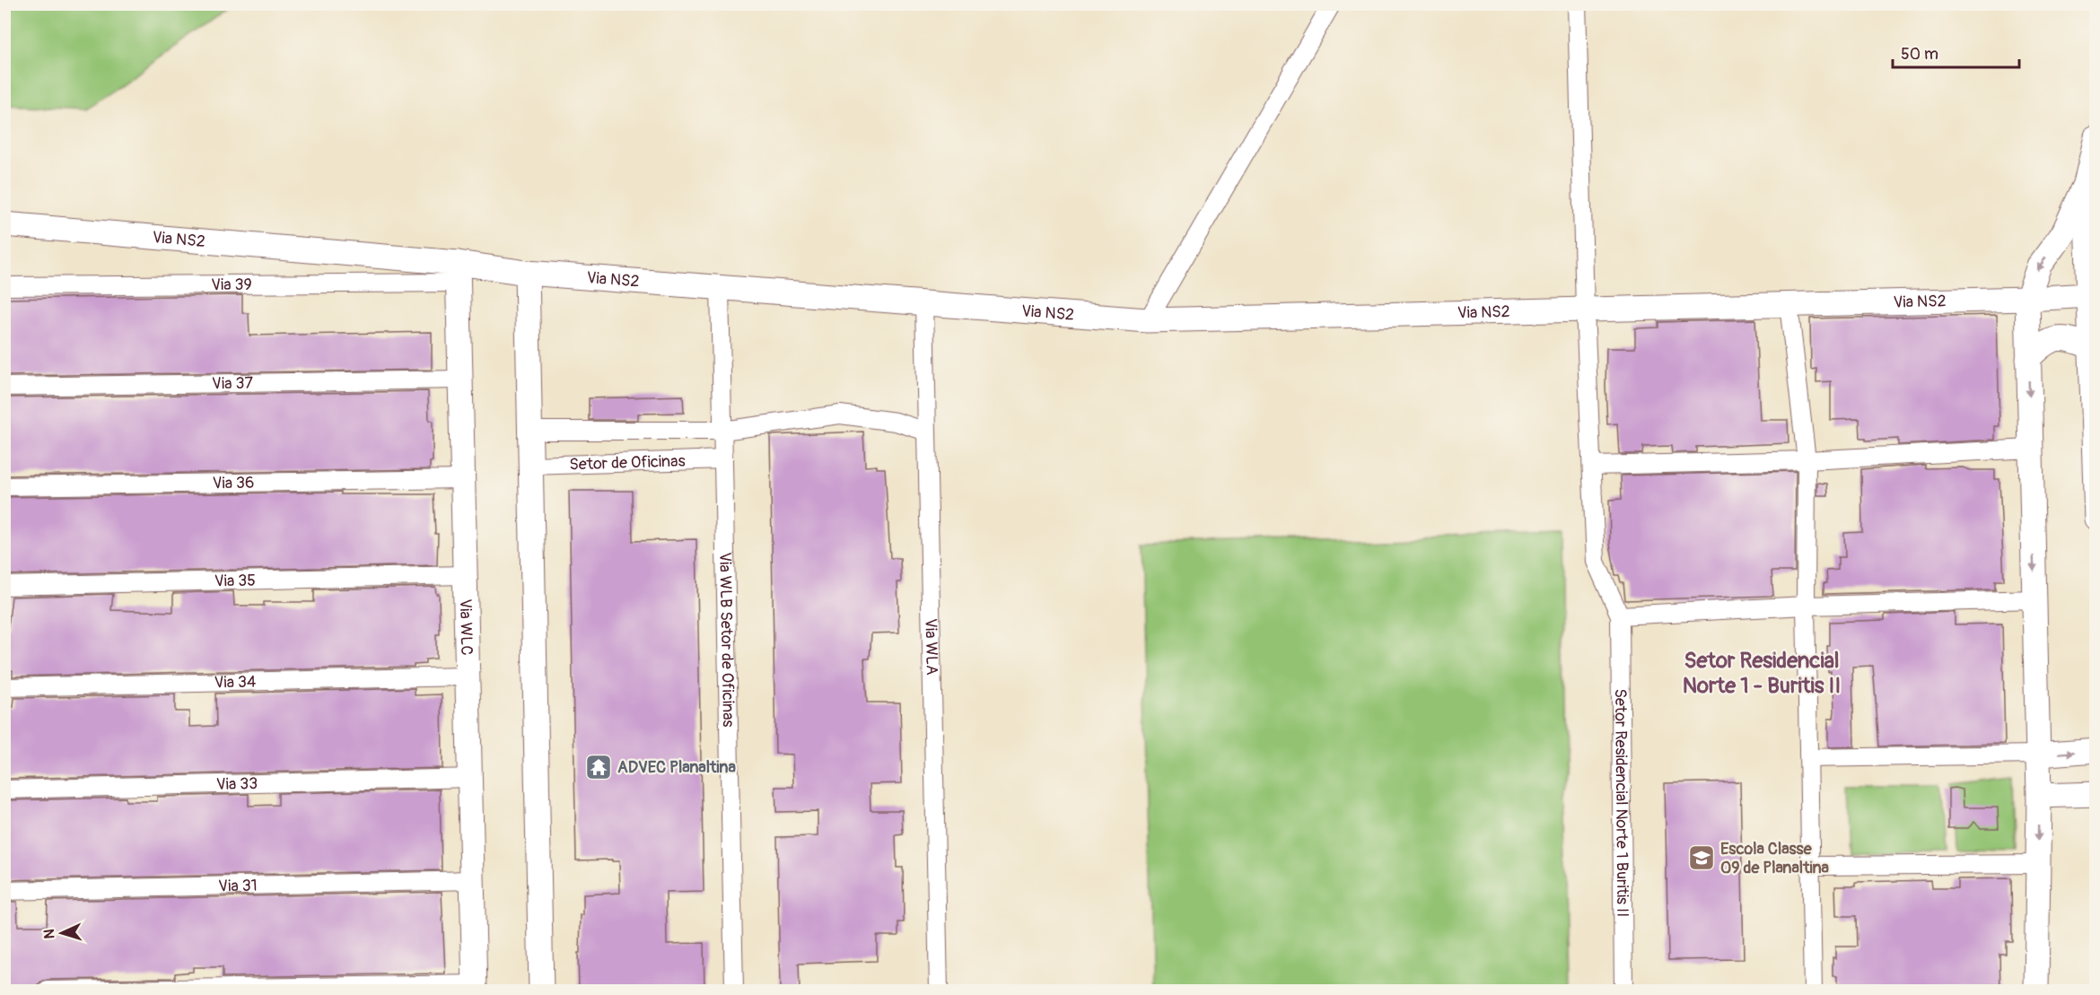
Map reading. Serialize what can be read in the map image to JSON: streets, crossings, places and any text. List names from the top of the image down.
{
  "streets": {
    "street": [
      "Via NS2",
      "Via 39",
      "Via 37",
      "Setor de Oficinas",
      "Via 36",
      "Via 35",
      "Via WLC",
      "Via WLB Setor de Oficinas",
      "Via WLA",
      "Via 34",
      "Via 33",
      "Setor Residencial Norte 1 Buritis II",
      "Via 31"
    ]
  },
  "crossings": [
    ["Via NS2", "Via 39"],
    ["Via NS2", "Via WLC"],
    ["Via NS2", "Via WLB Setor de Oficinas"],
    ["Via NS2", "Via WLA"],
    ["Via NS2", "Setor Residencial Norte 1 Buritis II"],
    ["Via 39", "Via WLC"],
    ["Via 37", "Via WLC"],
    ["Setor de Oficinas", "Via WLB Setor de Oficinas"],
    ["Via 36", "Via WLC"],
    ["Via 35", "Via WLC"],
    ["Via WLC", "Via 34"],
    ["Via WLC", "Via 33"],
    ["Via WLC", "Via 31"]
  ],
  "districts": ["Setor Residencial Norte 1 - Buritis II"],
  "places": {
    "temple": ["ADVEC Planaltina"],
    "school or university": ["Escola Classe 09 de Planaltina"]
  },
  "scale_bar": "50 m",
  "north": "left"
}
